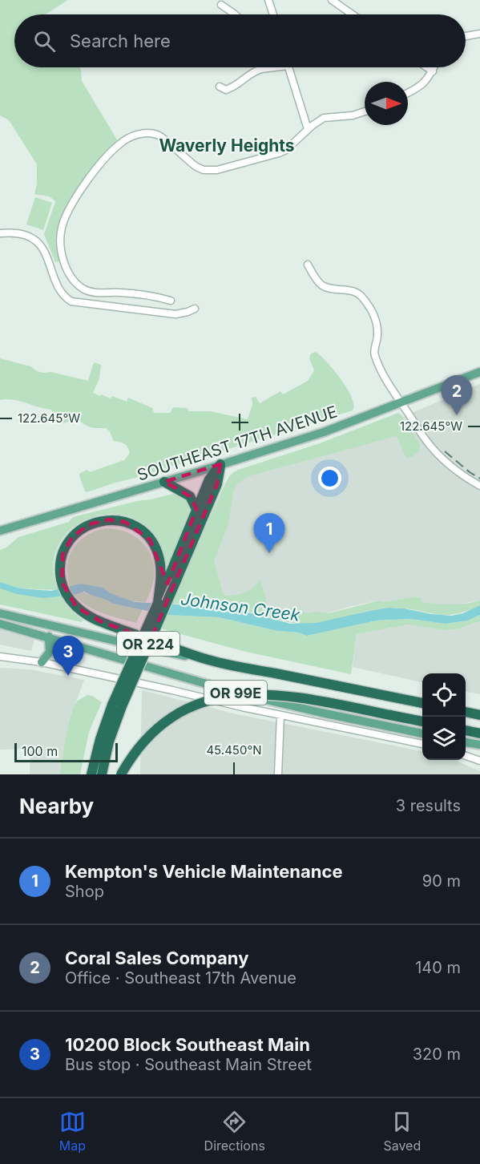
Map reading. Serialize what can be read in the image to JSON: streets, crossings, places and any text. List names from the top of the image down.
{
  "streets": {
    "highway": ["OR 224", "OR 99E"],
    "main road": ["SOUTHEAST 17TH AVENUE"]
  },
  "crossings": [
    ["SOUTHEAST 17TH AVENUE", "OR 224"]
  ],
  "districts": ["Waverly Heights"],
  "water": ["Johnson Creek"],
  "scale_bar": "100 m",
  "north": "right",
  "page": {
    "search": "Search here",
    "pins": ["2", "1", "3"],
    "scale": "100 m",
    "heading": ["Nearby", "3 results"],
    "list": [
      {
        "mark": "1",
        "name": "Kempton's Vehicle Maintenance",
        "note": "Shop",
        "value": "90 m"
      },
      {
        "mark": "2",
        "name": "Coral Sales Company",
        "note": "Office · Southeast 17th Avenue",
        "value": "140 m"
      },
      {
        "mark": "3",
        "name": "10200 Block Southeast Main",
        "note": "Bus stop · Southeast Main Street",
        "value": "320 m"
      }
    ],
    "nav": ["Map", "Directions", "Saved"]
  },
  "coordinates": ["122.645°W", "45.450°N"]
}
